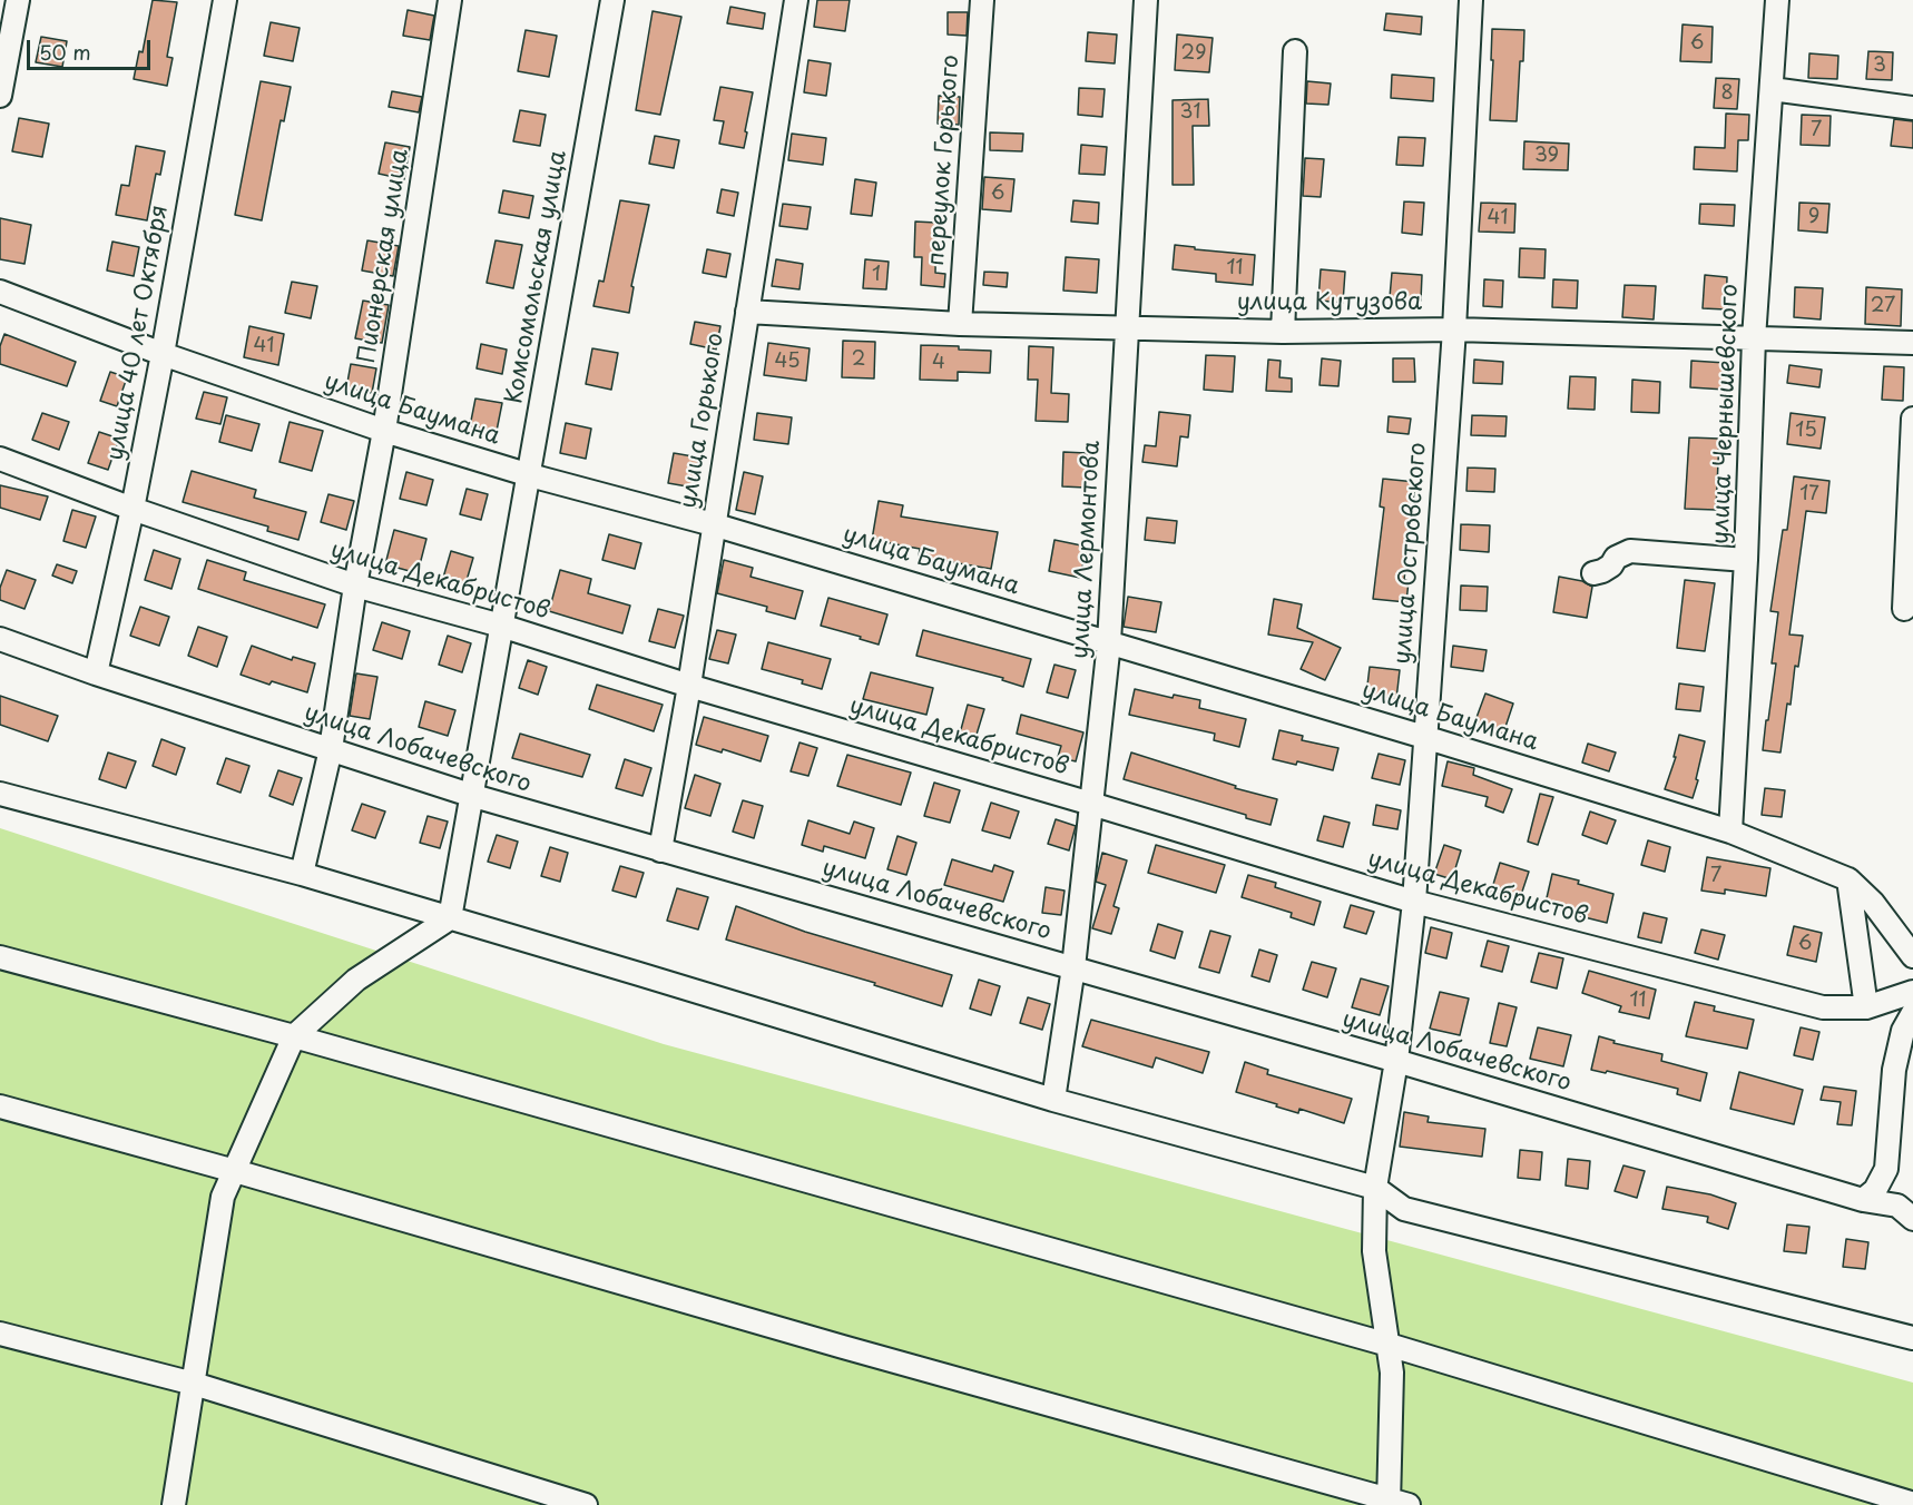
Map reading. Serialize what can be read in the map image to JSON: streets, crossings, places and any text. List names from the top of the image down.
{
  "streets": {
    "street": [
      "переулок Горького",
      "Пионерская улица",
      "Комсомольская улица",
      "улица Кутузова",
      "улица 40 лет Октября",
      "улица Баумана",
      "улица Чернышевского",
      "улица Горького",
      "улица Лермонтова",
      "улица Островского",
      "улица Декабристов",
      "улица Лобачевского"
    ]
  },
  "crossings": [
    ["переулок Горького", "улица Кутузова"],
    ["Пионерская улица", "улица Баумана"],
    ["Пионерская улица", "улица Декабристов"],
    ["Пионерская улица", "улица Лобачевского"],
    ["Комсомольская улица", "улица Баумана"],
    ["Комсомольская улица", "улица Декабристов"],
    ["Комсомольская улица", "улица Лобачевского"],
    ["улица Кутузова", "улица Чернышевского"],
    ["улица Кутузова", "улица Горького"],
    ["улица Кутузова", "улица Лермонтова"],
    ["улица Кутузова", "улица Островского"],
    ["улица 40 лет Октября", "улица Баумана"],
    ["улица 40 лет Октября", "улица Декабристов"],
    ["улица 40 лет Октября", "улица Лобачевского"],
    ["улица Баумана", "улица Чернышевского"],
    ["улица Баумана", "улица Горького"],
    ["улица Баумана", "улица Лермонтова"],
    ["улица Баумана", "улица Островского"],
    ["улица Горького", "улица Декабристов"],
    ["улица Горького", "улица Лобачевского"],
    ["улица Лермонтова", "улица Декабристов"],
    ["улица Лермонтова", "улица Лобачевского"],
    ["улица Островского", "улица Декабристов"],
    ["улица Островского", "улица Лобачевского"]
  ],
  "house_numbers": [
    "6",
    "29",
    "3",
    "8",
    "31",
    "7",
    "39",
    "6",
    "9",
    "41",
    "11",
    "1",
    "27",
    "41",
    "2",
    "45",
    "4",
    "15",
    "17",
    "7",
    "6",
    "11"
  ],
  "scale_bar": "50 m"
}
